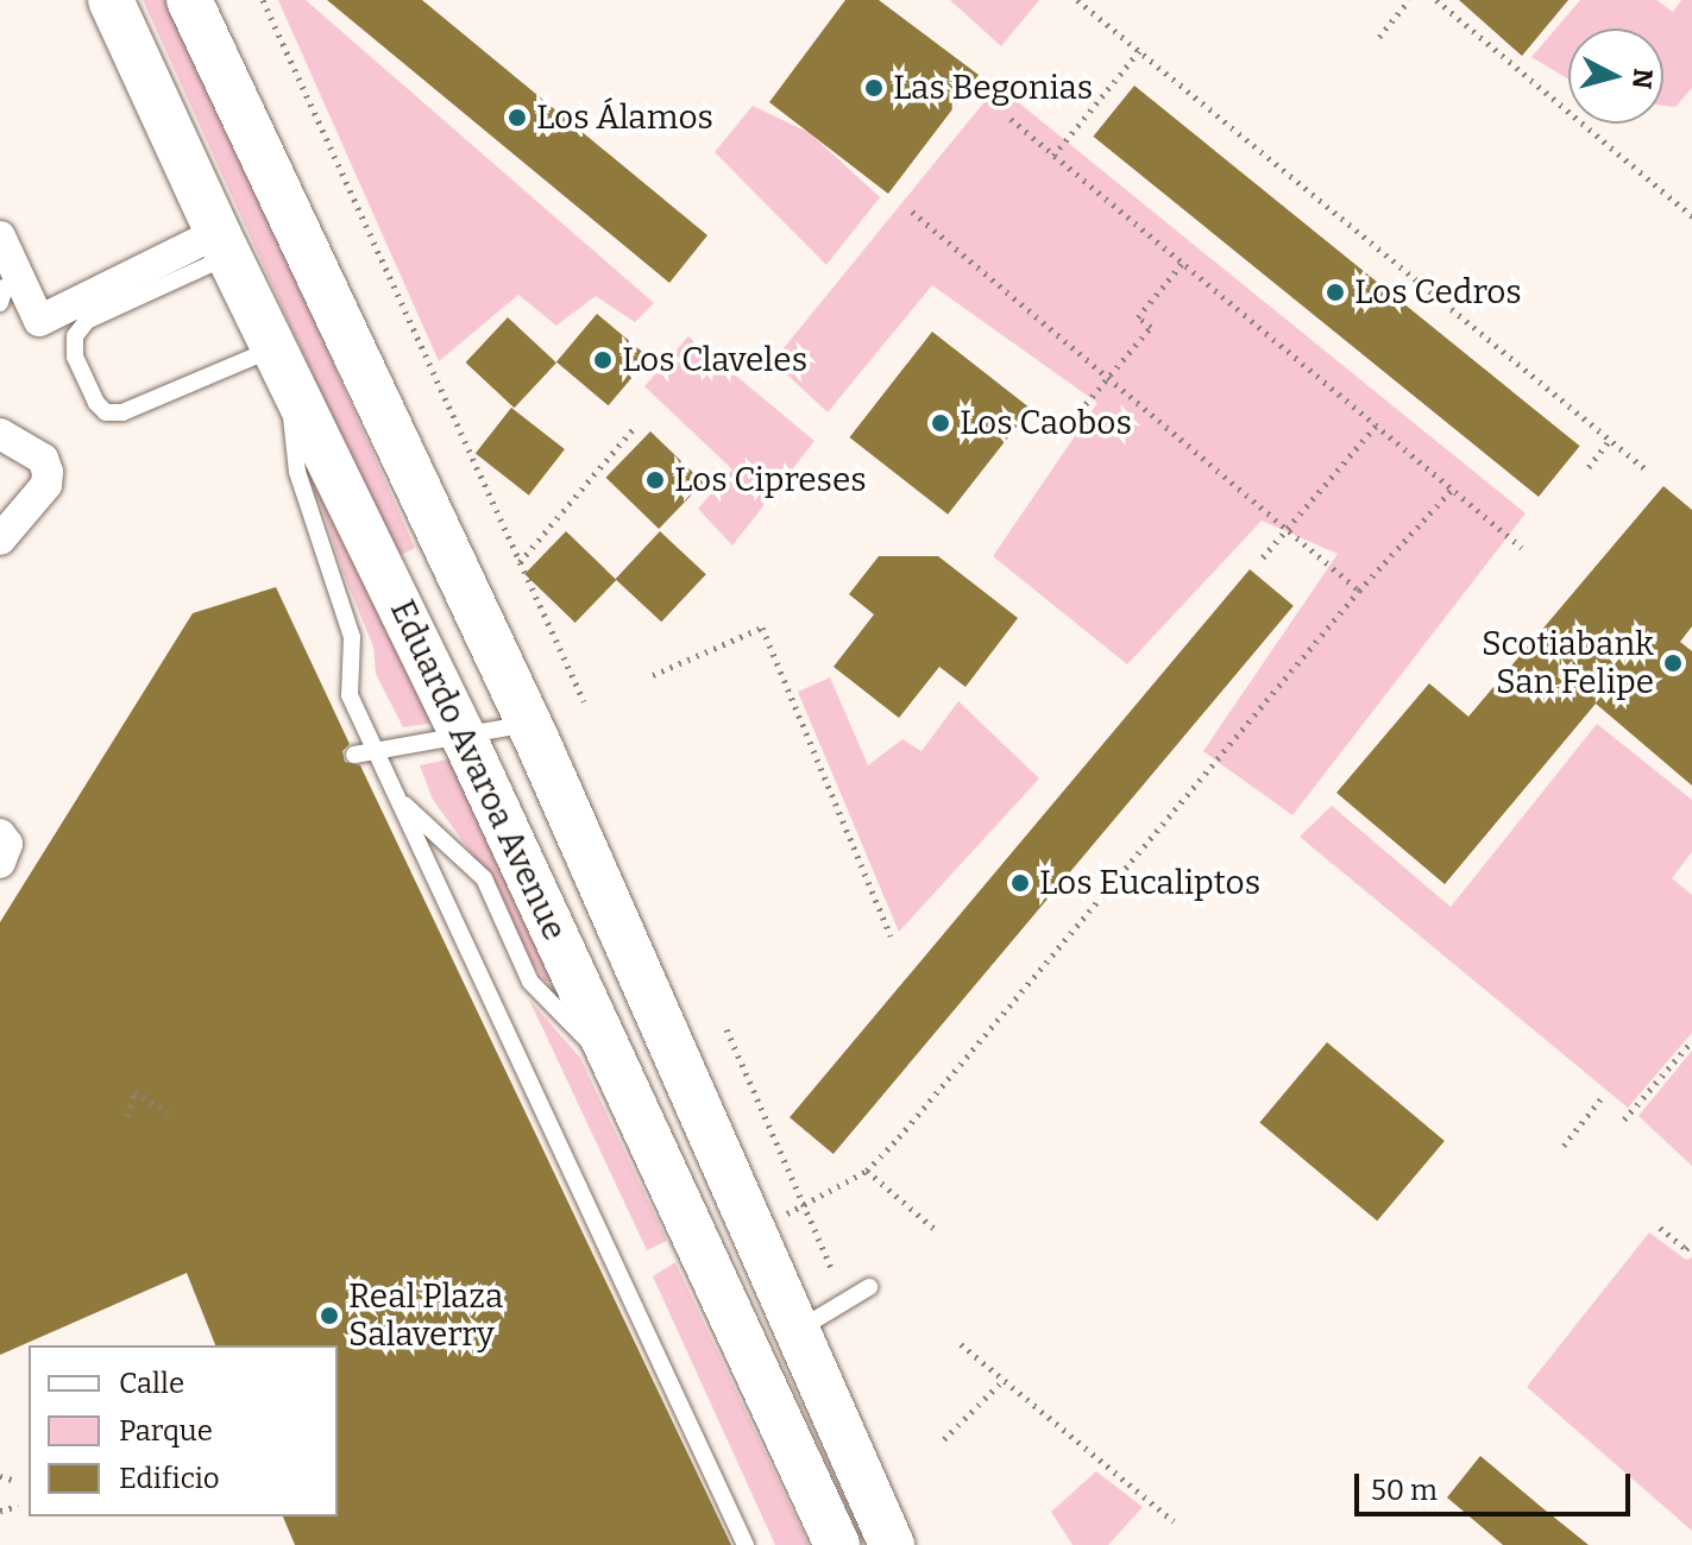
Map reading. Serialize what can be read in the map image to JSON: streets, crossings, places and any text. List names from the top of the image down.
{
  "streets": {
    "main road": ["Eduardo Avaroa Avenue"]
  },
  "places": [
    "Las Begonias",
    "Los Álamos",
    "Los Cedros",
    "Los Claveles",
    "Los Caobos",
    "Los Cipreses",
    "Scotiabank San Felipe",
    "Los Eucaliptos",
    "Real Plaza Salaverry"
  ],
  "legend": ["Calle", "Parque", "Edificio"],
  "scale_bar": "50 m",
  "north": "right"
}
